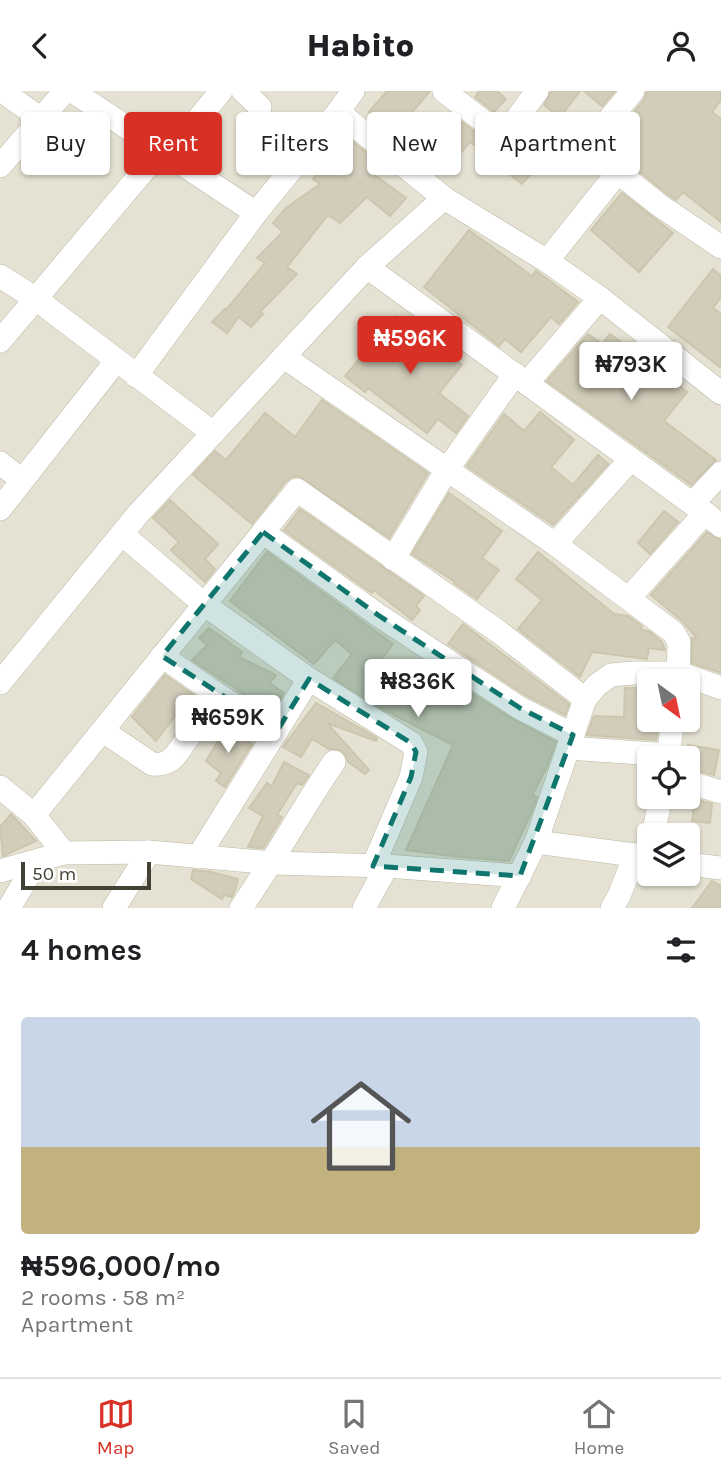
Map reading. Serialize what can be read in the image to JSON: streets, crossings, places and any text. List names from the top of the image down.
{
  "scale_bar": "50 m",
  "north": "bottom right",
  "page": {
    "header": "Habito",
    "chip": [
      "Buy",
      "Rent",
      "Filters",
      "New",
      "Apartment"
    ],
    "price": [
      "₦596K",
      "₦793K",
      "₦836K",
      "₦659K"
    ],
    "scale": "50 m",
    "heading": "4 homes",
    "list": [
      {
        "name": "₦596,000/mo",
        "note": "2 rooms · 58 m² · Apartment"
      }
    ],
    "tabs": ["Map", "Saved", "Home"]
  }
}
